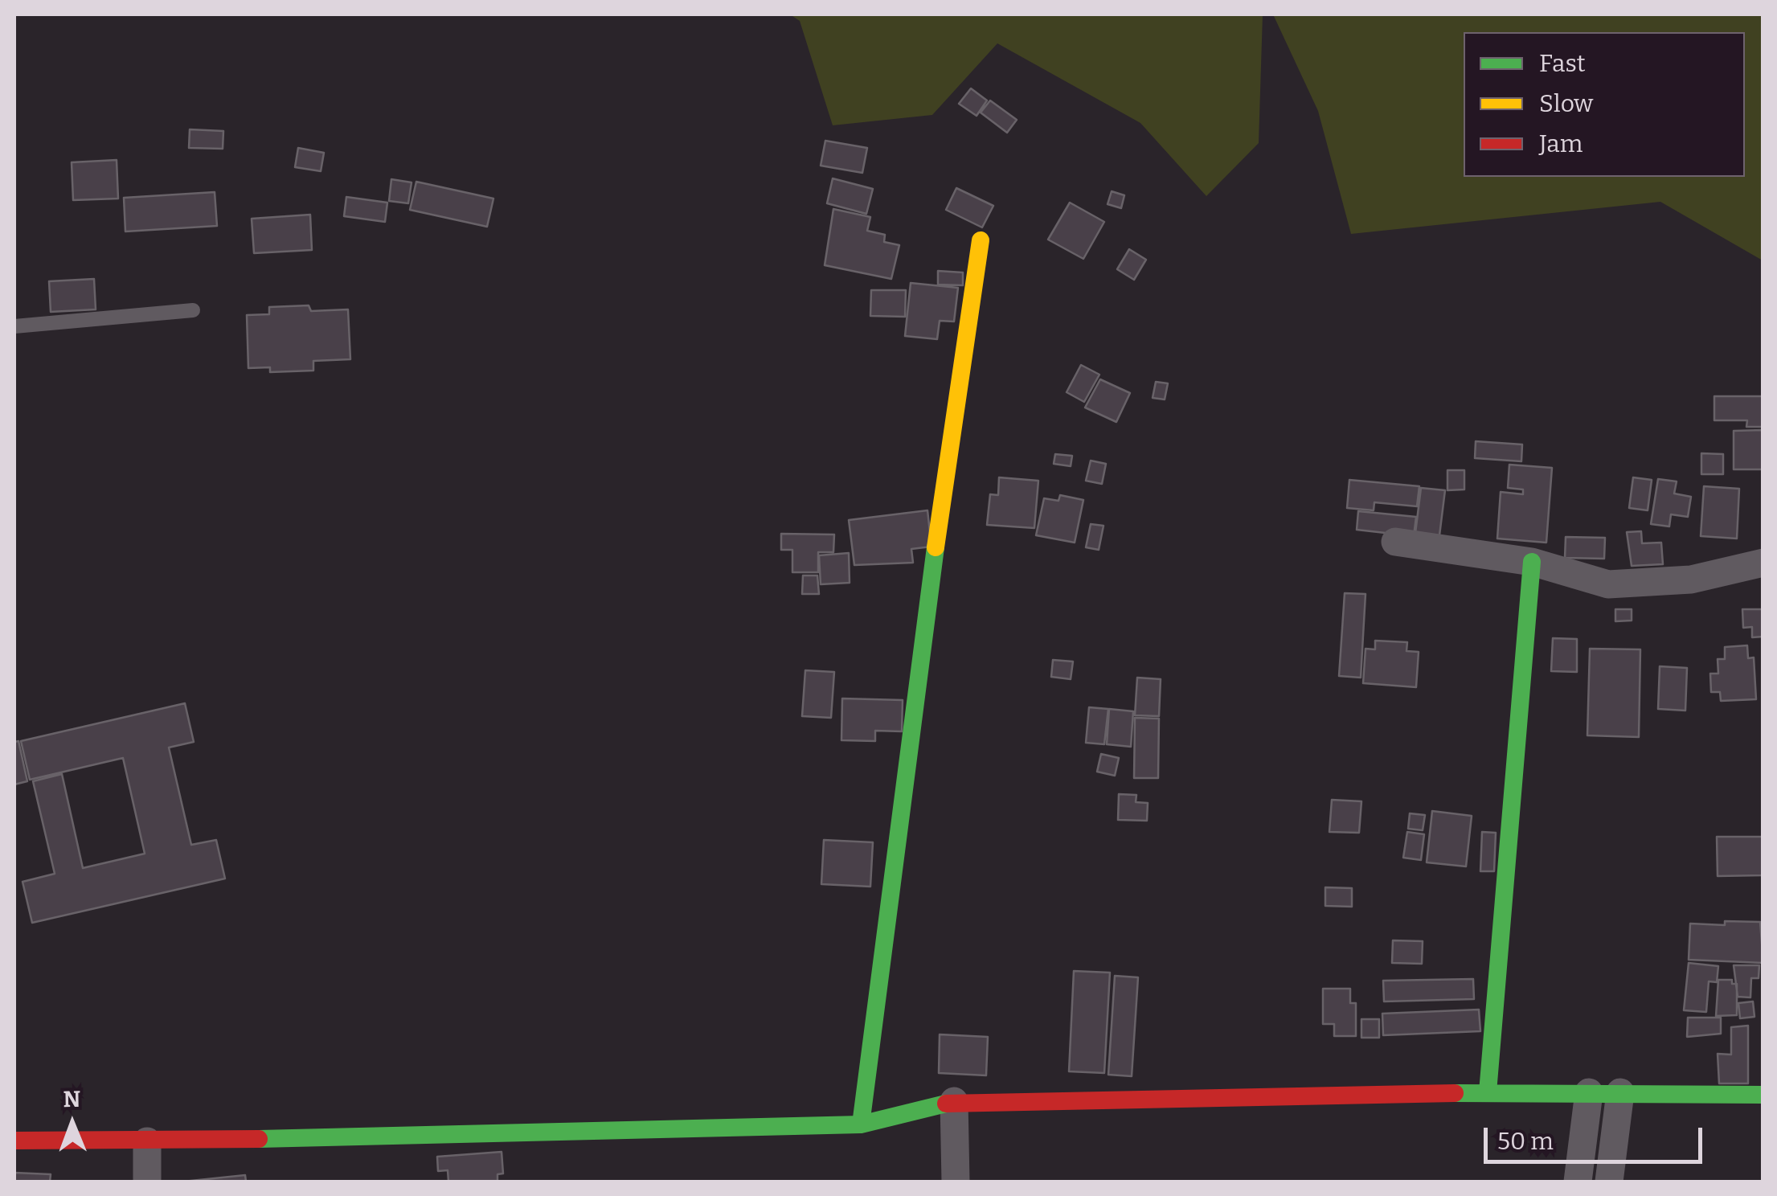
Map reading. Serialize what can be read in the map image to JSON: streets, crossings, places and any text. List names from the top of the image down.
{
  "legend": ["Fast", "Slow", "Jam"],
  "scale_bar": "50 m",
  "north": "top"
}
